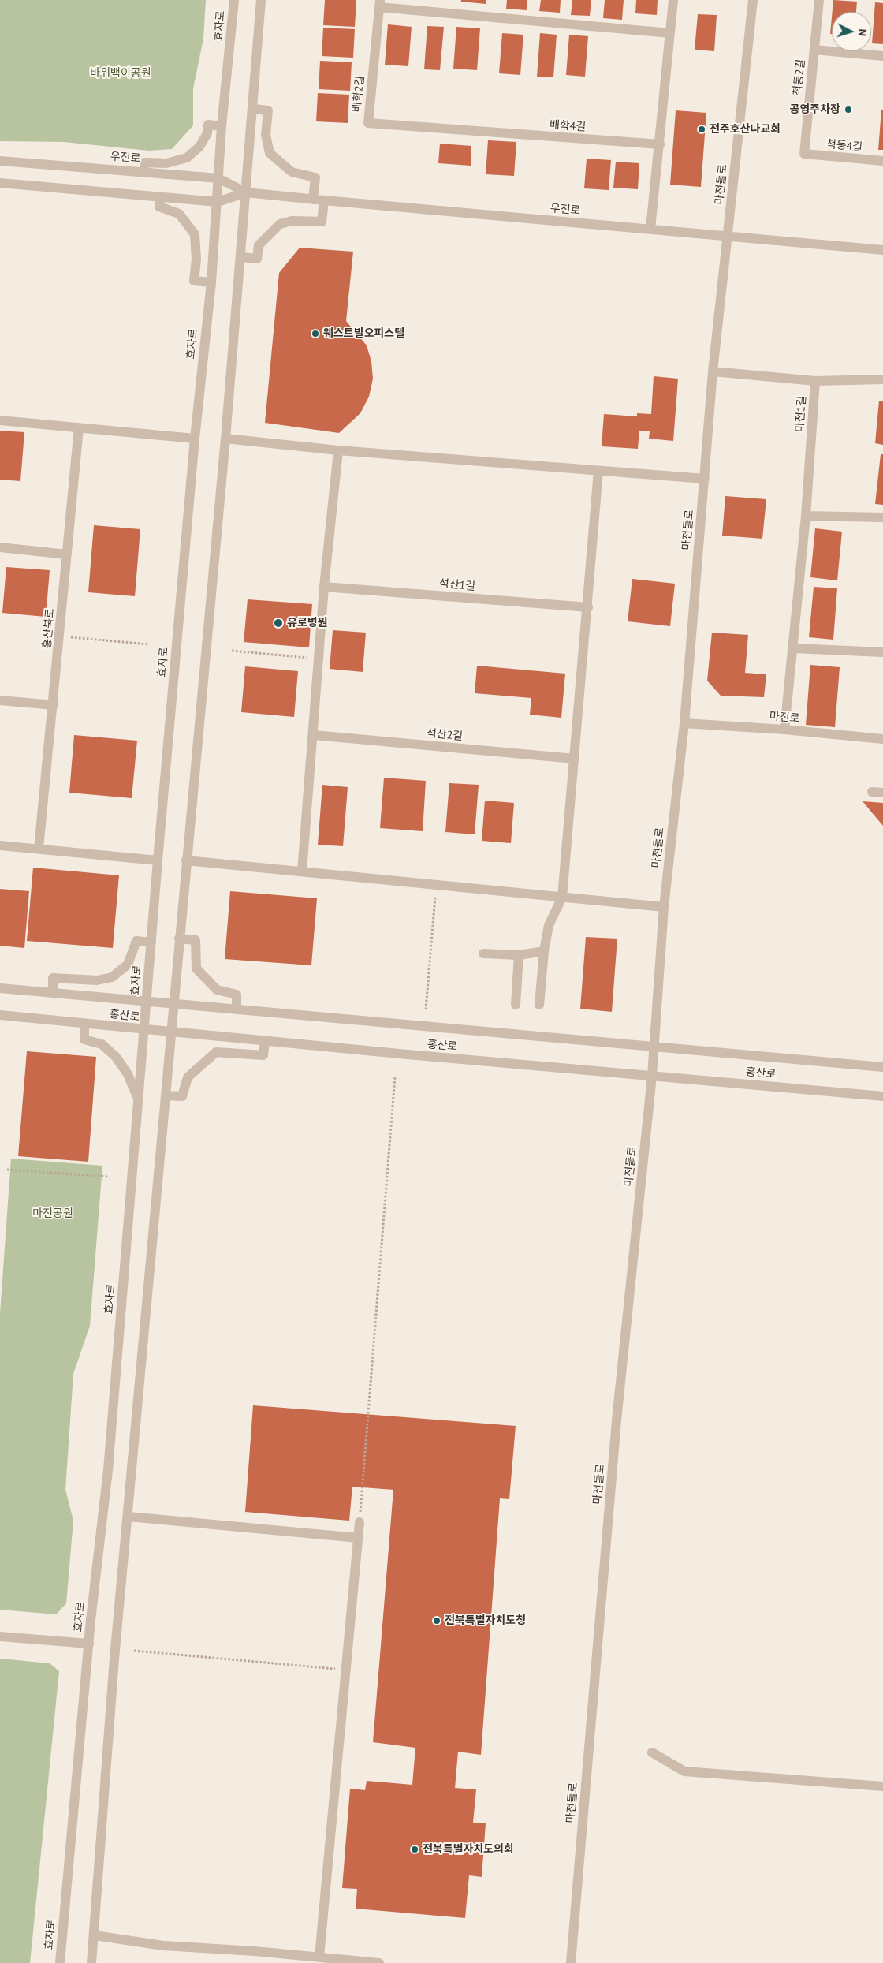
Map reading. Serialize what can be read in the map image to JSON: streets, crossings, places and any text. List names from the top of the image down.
{
  "streets": {
    "street": [
      "효자로",
      "척동2길",
      "배학2길",
      "배학4길",
      "척동4길",
      "우전로",
      "마전들로",
      "마전1길",
      "석산1길",
      "홍산북로",
      "마전로",
      "석산2길",
      "홍산로"
    ]
  },
  "crossings": [
    ["효자로", "우전로"],
    ["효자로", "홍산로"],
    ["척동2길", "척동4길"],
    ["배학2길", "배학4길"],
    ["우전로", "마전들로"],
    ["마전들로", "마전로"],
    ["마전들로", "홍산로"],
    ["마전1길", "마전로"]
  ],
  "parks": ["바위백이공원", "마전공원"],
  "places": [
    "공영주차장",
    "전주호산나교회",
    "웨스트빌오피스텔",
    "유로병원",
    "전북특별자치도청",
    "전북특별자치도의회"
  ],
  "north": "right"
}
